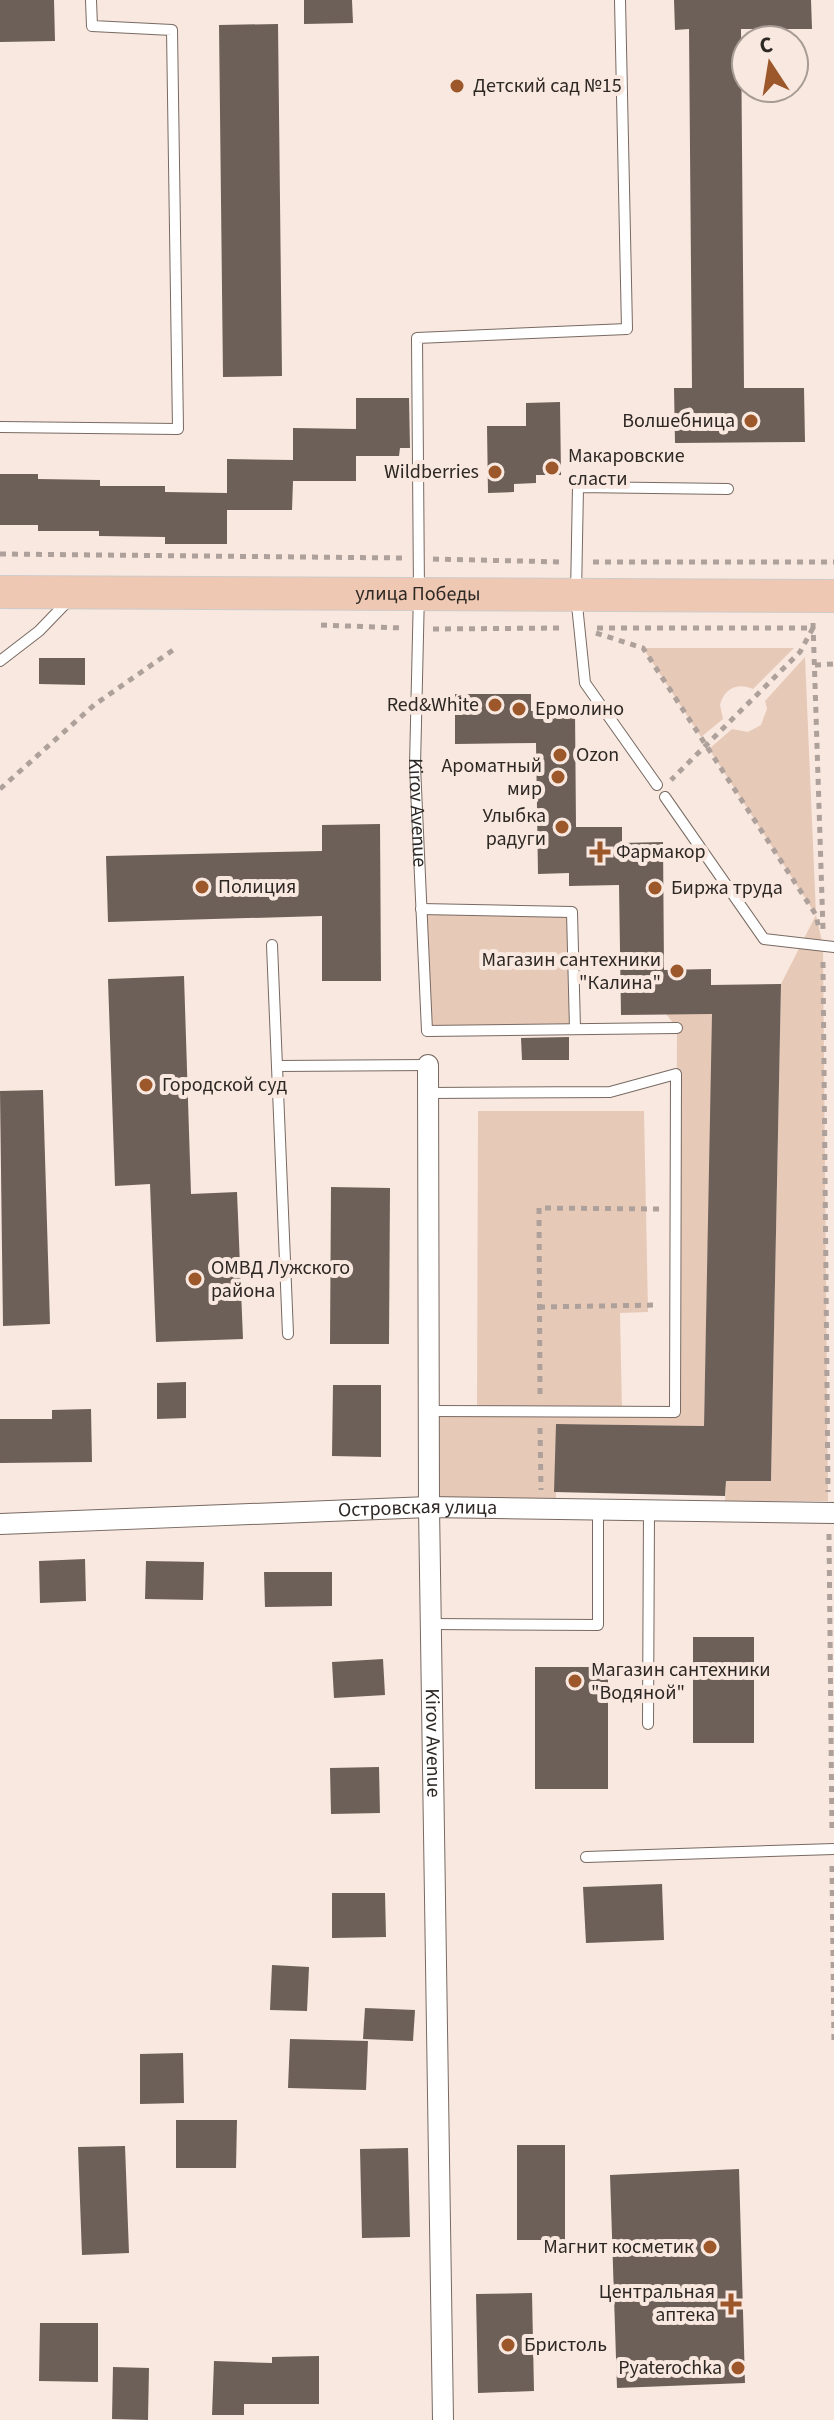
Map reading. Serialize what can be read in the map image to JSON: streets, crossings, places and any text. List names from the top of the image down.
{
  "streets": {
    "main road": ["улица Победы"],
    "street": ["Kirov Avenue", "Островская улица"]
  },
  "crossings": [
    ["улица Победы", "Kirov Avenue"],
    ["Kirov Avenue", "Островская улица"]
  ],
  "places": {
    "other": [
      "Детский сад №15",
      "Волшебница",
      "Макаровские сласти",
      "Wildberries",
      "Red&White",
      "Ермолино",
      "Ozon",
      "Ароматный мир",
      "Улыбка радуги",
      "Полиция",
      "Биржа труда",
      "Магазин сантехники \"Калина\"",
      "Городской суд",
      "ОМВД Лужского района",
      "Магазин сантехники \"Водяной\"",
      "Магнит косметик",
      "Бристоль",
      "Pyaterochka"
    ],
    "health": ["Фармакор", "Центральная аптека"]
  },
  "north": "top"
}
